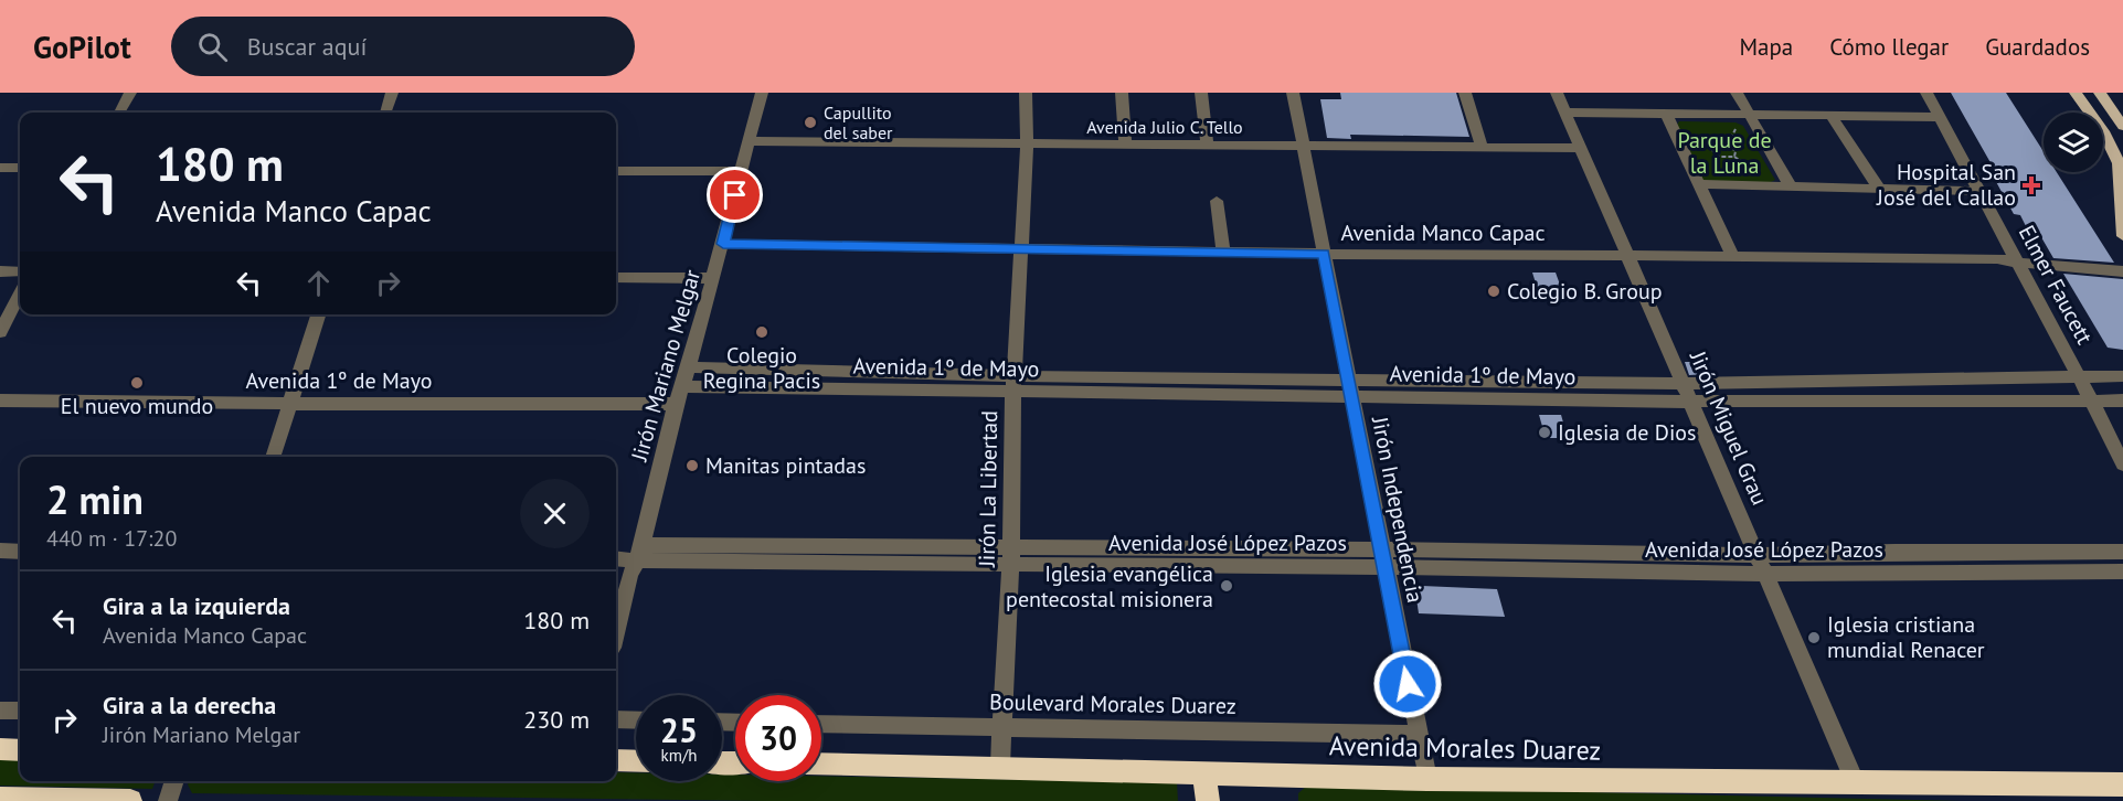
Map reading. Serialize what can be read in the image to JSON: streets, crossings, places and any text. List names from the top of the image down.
{
  "streets": {
    "highway": ["Avenida Morales Duarez"],
    "street": [
      "Avenida Julio C. Tello",
      "Avenida Manco Capac",
      "Elmer Faucett",
      "Jirón Mariano Melgar",
      "Avenida 1º de Mayo",
      "Jirón Miguel Grau",
      "Jirón La Libertad",
      "Jirón Independencia",
      "Avenida José López Pazos",
      "Boulevard Morales Duarez"
    ]
  },
  "crossings": [
    ["Avenida Julio C. Tello", "Jirón Mariano Melgar"],
    ["Avenida Julio C. Tello", "Jirón Miguel Grau"],
    ["Avenida Julio C. Tello", "Jirón La Libertad"],
    ["Avenida Julio C. Tello", "Jirón Independencia"],
    ["Avenida Manco Capac", "Elmer Faucett"],
    ["Avenida Manco Capac", "Jirón Mariano Melgar"],
    ["Avenida Manco Capac", "Jirón Miguel Grau"],
    ["Avenida Manco Capac", "Jirón La Libertad"],
    ["Avenida Manco Capac", "Jirón Independencia"],
    ["Elmer Faucett", "Avenida 1º de Mayo"],
    ["Jirón Mariano Melgar", "Avenida 1º de Mayo"],
    ["Jirón Mariano Melgar", "Avenida José López Pazos"],
    ["Avenida 1º de Mayo", "Jirón Miguel Grau"],
    ["Avenida 1º de Mayo", "Jirón La Libertad"],
    ["Avenida 1º de Mayo", "Jirón Independencia"],
    ["Jirón Miguel Grau", "Avenida José López Pazos"],
    ["Jirón Miguel Grau", "Avenida Morales Duarez"],
    ["Jirón La Libertad", "Avenida José López Pazos"],
    ["Jirón La Libertad", "Boulevard Morales Duarez"],
    ["Jirón La Libertad", "Avenida Morales Duarez"],
    ["Jirón Independencia", "Avenida José López Pazos"],
    ["Jirón Independencia", "Boulevard Morales Duarez"],
    ["Jirón Independencia", "Avenida Morales Duarez"]
  ],
  "parks": ["Parque de la Luna"],
  "places": {
    "other": [
      "Capullito del saber",
      "Colegio B. Group",
      "Colegio Regina Pacis",
      "El nuevo mundo",
      "Iglesia de Dios",
      "Manitas pintadas",
      "Iglesia evangélica pentecostal misionera",
      "Iglesia cristiana mundial Renacer"
    ],
    "health": ["Hospital San José del Callao"]
  },
  "page": {
    "header": "GoPilot",
    "search": "Buscar aquí",
    "nav": ["Mapa", "Cómo llegar", "Guardados"],
    "turn": ["180 m", "Avenida Manco Capac"],
    "heading": ["2 min", "440 m · 17:20"],
    "list": [
      {
        "name": "Gira a la izquierda",
        "note": "Avenida Manco Capac",
        "value": "180 m"
      },
      {
        "name": "Gira a la derecha",
        "note": "Jirón Mariano Melgar",
        "value": "230 m"
      }
    ],
    "speed": "25 km/h",
    "limit": "30"
  }
}
